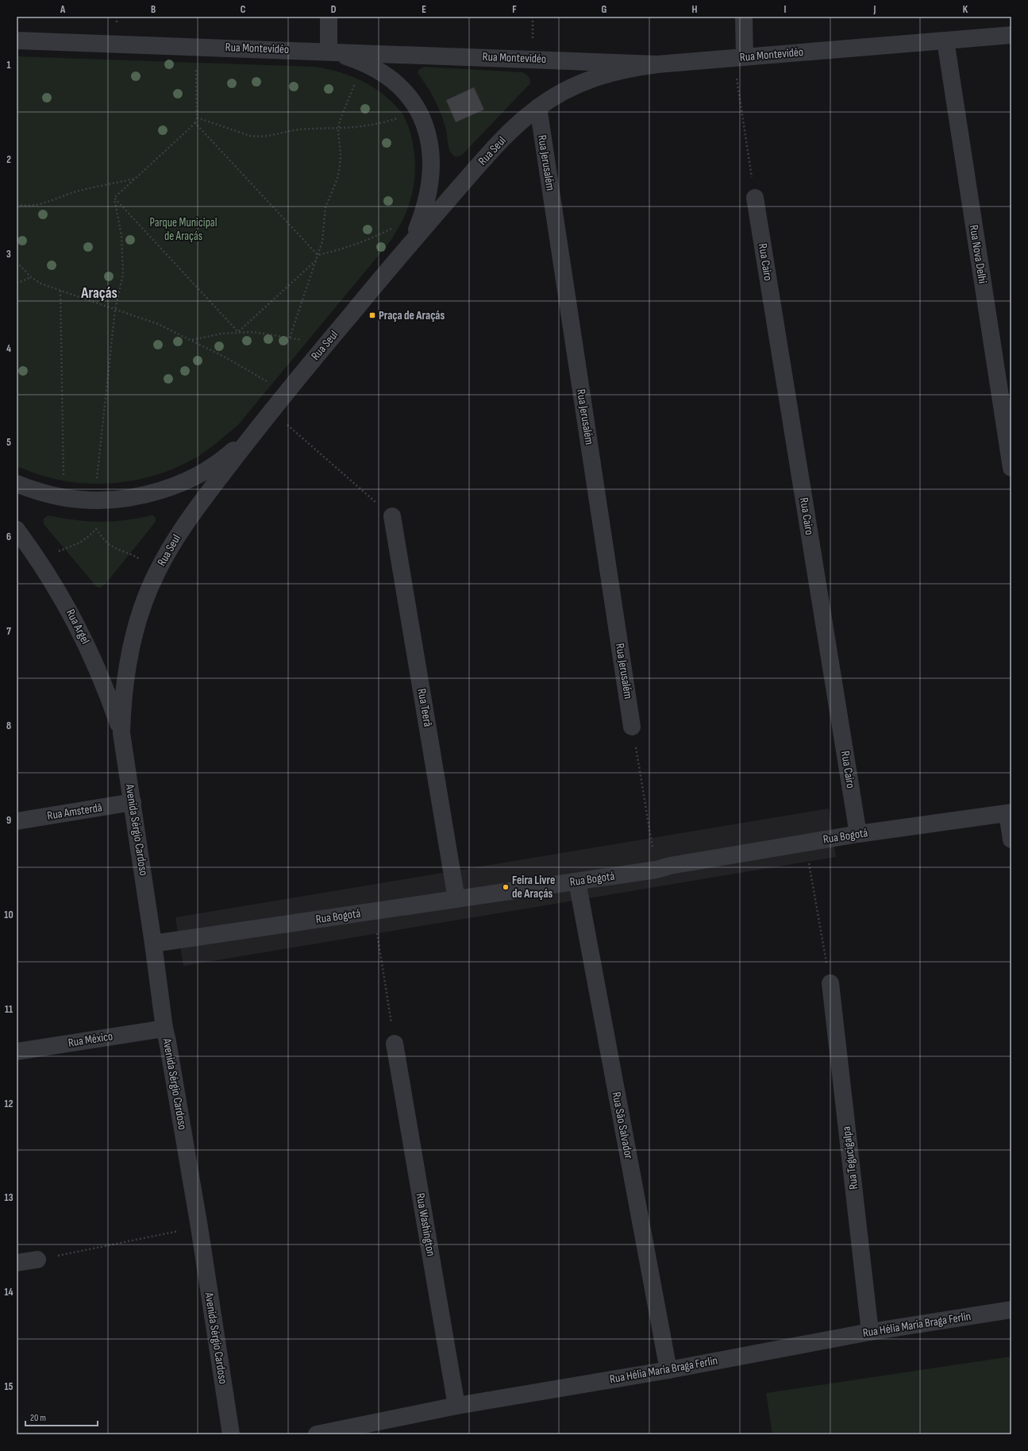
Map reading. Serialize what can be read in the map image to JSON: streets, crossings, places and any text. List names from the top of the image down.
{
  "streets": {
    "street": [
      "Rua Montevidéo",
      "Rua Seul",
      "Rua Jerusalém",
      "Rua Nova Delhi",
      "Rua Cairo",
      "Rua Argel",
      "Rua Teerã",
      "Rua Amsterdã",
      "Avenida Sérgio Cardoso",
      "Rua Bogotá",
      "Rua México",
      "Rua São Salvador",
      "Rua Tegucigalpa",
      "Rua Washington",
      "Rua Hélia Maria Braga Ferlin"
    ]
  },
  "crossings": [
    ["Rua Montevidéo", "Rua Seul"],
    ["Rua Montevidéo", "Rua Nova Delhi"],
    ["Rua Seul", "Rua Jerusalém"],
    ["Rua Seul", "Rua Argel"],
    ["Rua Seul", "Avenida Sérgio Cardoso"],
    ["Rua Cairo", "Rua Bogotá"],
    ["Rua Argel", "Avenida Sérgio Cardoso"],
    ["Rua Teerã", "Rua Bogotá"],
    ["Rua Amsterdã", "Avenida Sérgio Cardoso"],
    ["Avenida Sérgio Cardoso", "Rua Bogotá"],
    ["Avenida Sérgio Cardoso", "Rua México"],
    ["Rua Bogotá", "Rua São Salvador"],
    ["Rua São Salvador", "Rua Hélia Maria Braga Ferlin"],
    ["Rua Tegucigalpa", "Rua Hélia Maria Braga Ferlin"],
    ["Rua Washington", "Rua Hélia Maria Braga Ferlin"]
  ],
  "districts": ["Araçás"],
  "parks": ["Parque Municipal de Araçás"],
  "places": {
    "transit": ["Praça de Araçás"],
    "other": ["Feira Livre de Araçás"]
  },
  "scale_bar": "20 m",
  "grid": {
    "columns": [
      "A",
      "B",
      "C",
      "D",
      "E",
      "F",
      "G",
      "H",
      "I",
      "J",
      "K"
    ],
    "rows": [
      "1",
      "2",
      "3",
      "4",
      "5",
      "6",
      "7",
      "8",
      "9",
      "10",
      "11",
      "12",
      "13",
      "14",
      "15"
    ]
  }
}
